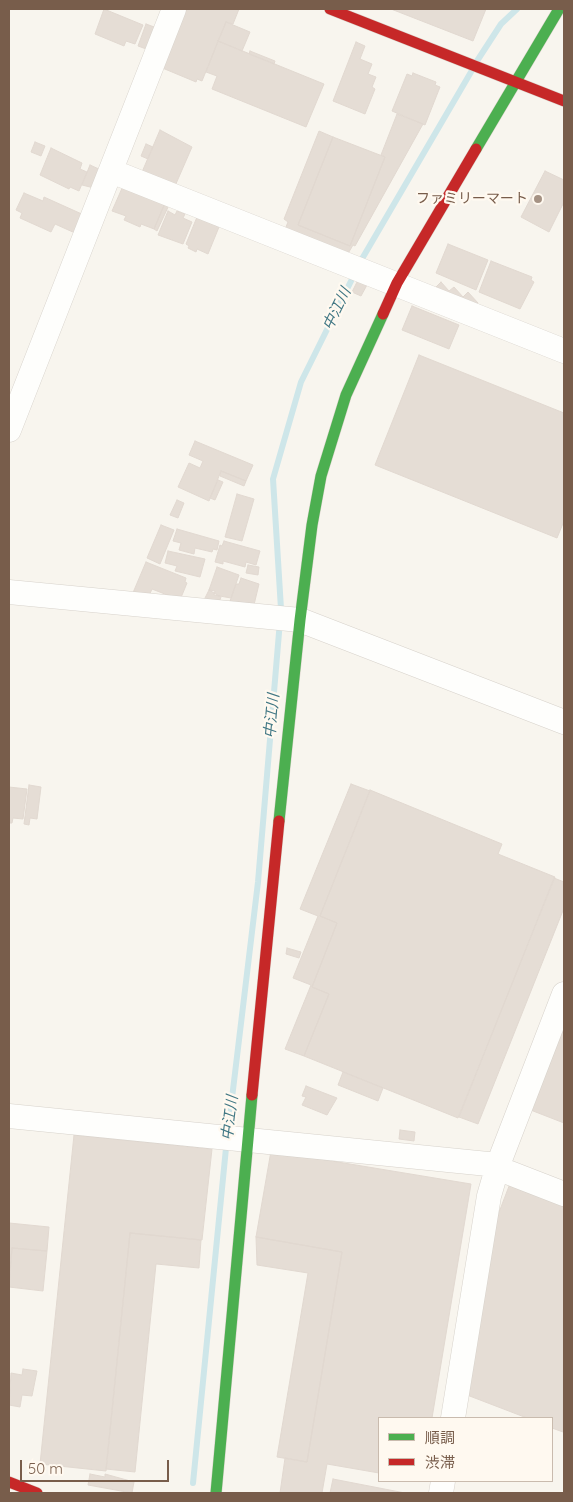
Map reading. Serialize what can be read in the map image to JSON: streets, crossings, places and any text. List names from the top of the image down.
{
  "water": ["中江川"],
  "places": ["ファミリーマート"],
  "legend": ["順調", "渋滞"],
  "scale_bar": "50 m"
}
